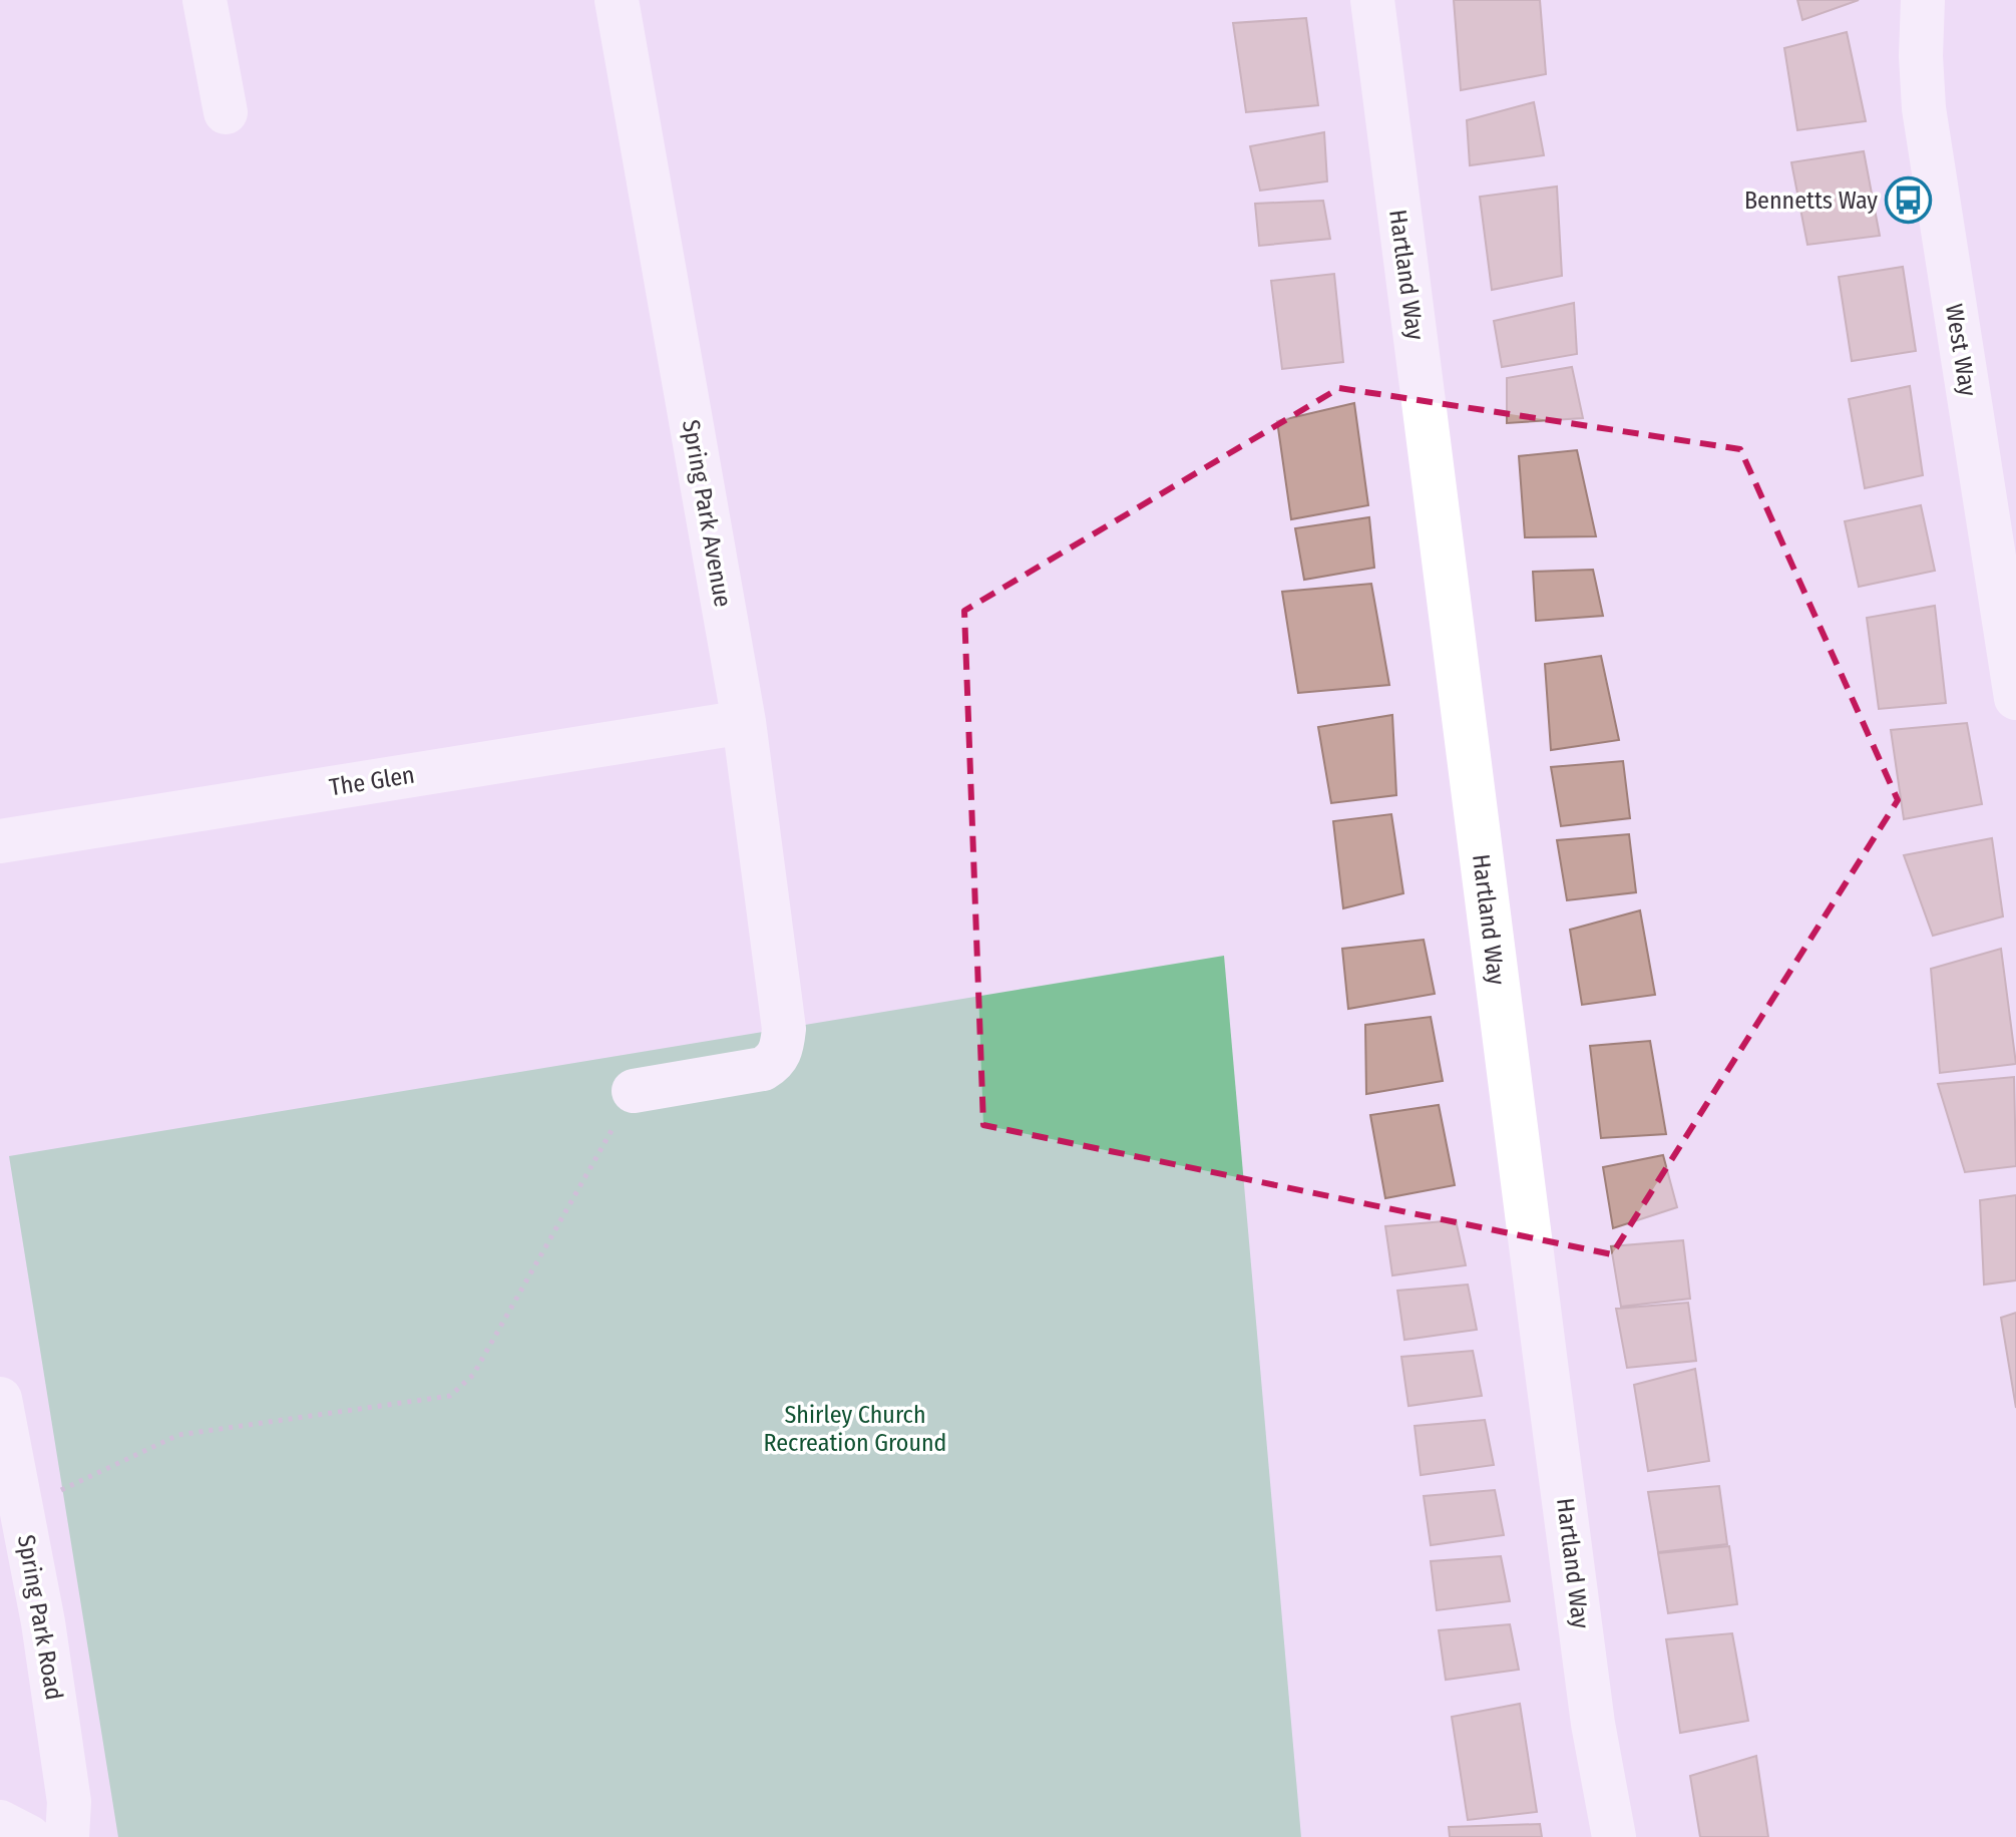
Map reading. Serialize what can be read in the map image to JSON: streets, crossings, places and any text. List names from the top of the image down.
{
  "streets": {
    "street": [
      "Hartland Way",
      "West Way",
      "Spring Park Avenue",
      "The Glen",
      "Spring Park Road"
    ]
  },
  "crossings": [
    ["Spring Park Avenue", "The Glen"]
  ],
  "parks": ["Shirley Church Recreation Ground"],
  "places": {
    "bus stop": ["Bennetts Way"]
  }
}
